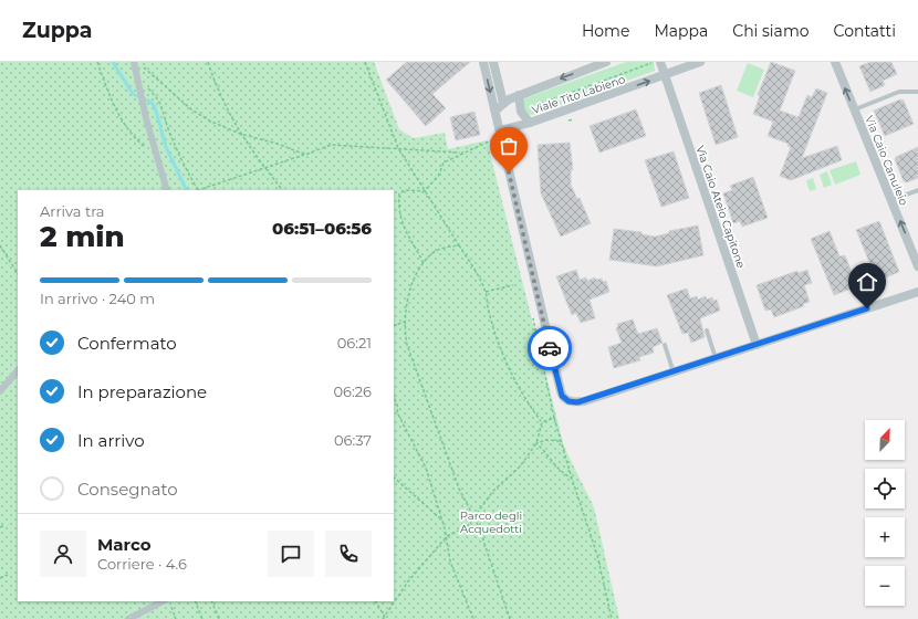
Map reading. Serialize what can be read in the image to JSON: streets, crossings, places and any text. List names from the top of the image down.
{
  "streets": {
    "street": ["Viale Tito Labieno", "Via Caio Canuleio", "Via Caio Ateio Capitone"]
  },
  "crossings": [
    ["Viale Tito Labieno", "Via Caio Ateio Capitone"]
  ],
  "one_way": ["Via Caio Canuleio"],
  "parks": ["Parco degli Acquedotti"],
  "north": "top right",
  "page": {
    "header": "Zuppa",
    "nav": [
      "Home",
      "Mappa",
      "Chi siamo",
      "Contatti"
    ],
    "heading": ["2 min", "Arriva tra", "06:51–06:56"],
    "panel": ["Marco", "Corriere · 4.6"],
    "bar": "In arrivo · 240 m",
    "list": [
      ["Confermato", "06:21"],
      ["In preparazione", "06:26"],
      ["In arrivo", "06:37"],
      "Consegnato"
    ],
    "map_buttons": ["+", "−"]
  }
}
